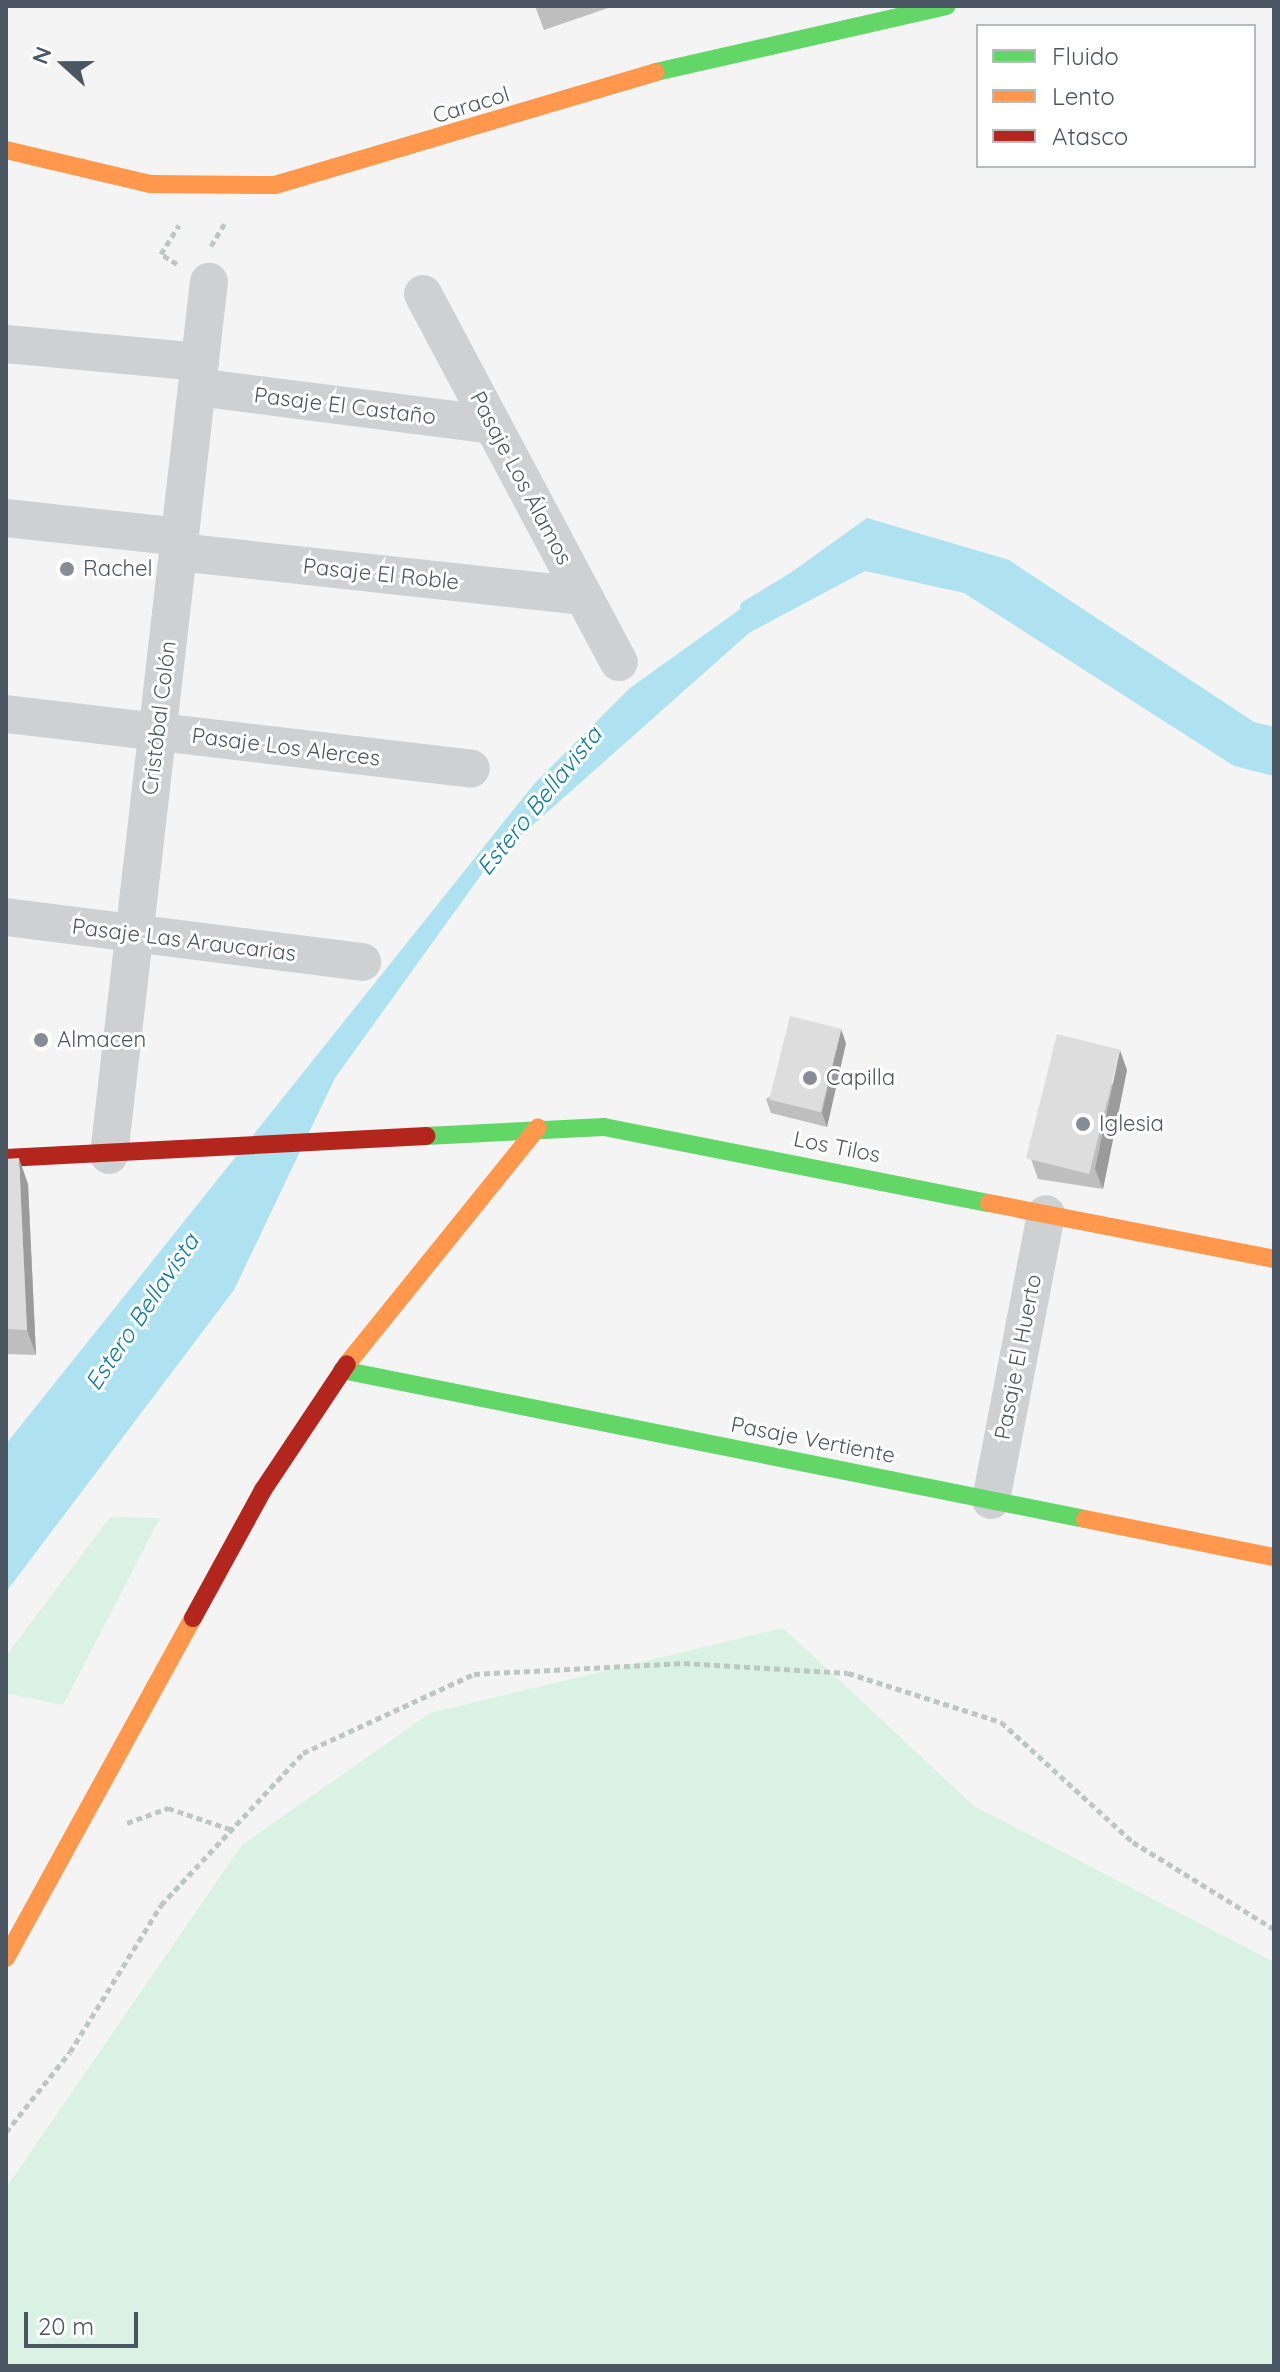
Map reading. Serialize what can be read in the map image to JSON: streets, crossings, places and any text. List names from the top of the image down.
{
  "streets": {
    "street": [
      "Caracol",
      "Pasaje El Castaño",
      "Pasaje Los Álamos",
      "Pasaje El Roble",
      "Cristóbal Colón",
      "Pasaje Los Alerces",
      "Pasaje Las Araucarias",
      "Los Tilos",
      "Pasaje El Huerto",
      "Pasaje Vertiente"
    ]
  },
  "crossings": [
    ["Pasaje El Castaño", "Pasaje Los Álamos"],
    ["Pasaje El Castaño", "Cristóbal Colón"],
    ["Pasaje Los Álamos", "Pasaje El Roble"],
    ["Pasaje El Roble", "Cristóbal Colón"],
    ["Cristóbal Colón", "Pasaje Los Alerces"],
    ["Cristóbal Colón", "Pasaje Las Araucarias"],
    ["Cristóbal Colón", "Los Tilos"],
    ["Los Tilos", "Pasaje El Huerto"],
    ["Pasaje El Huerto", "Pasaje Vertiente"]
  ],
  "water": ["Estero Bellavista"],
  "places": [
    "Rachel",
    "Almacen",
    "Capilla",
    "Iglesia"
  ],
  "legend": ["Fluido", "Lento", "Atasco"],
  "scale_bar": "20 m",
  "north": "left"
}
